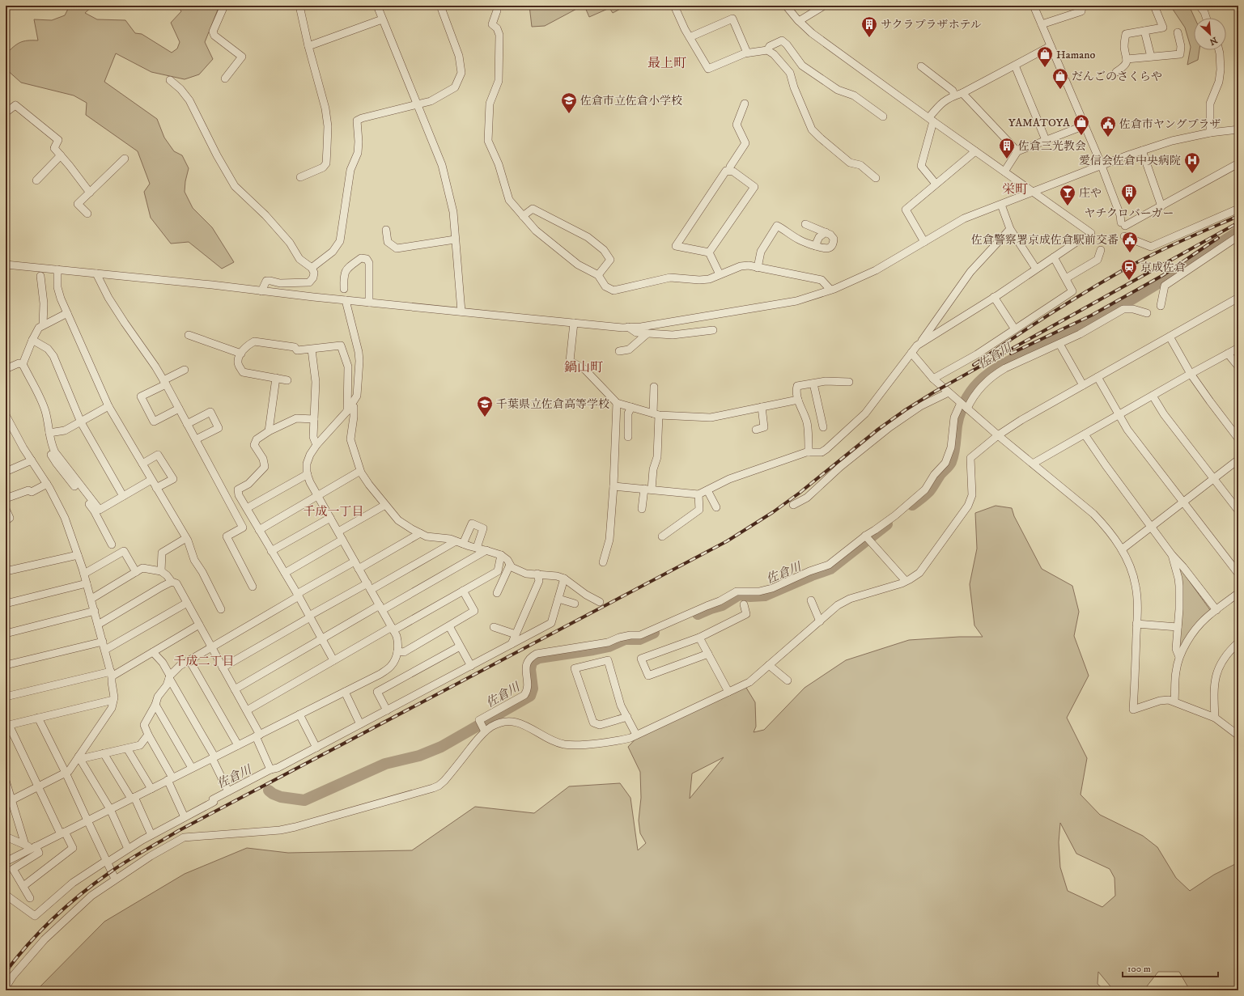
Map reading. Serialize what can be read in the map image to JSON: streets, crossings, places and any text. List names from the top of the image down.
{
  "districts": [
    "最上町",
    "栄町",
    "鍋山町",
    "千成一丁目",
    "千成二丁目"
  ],
  "water": ["佐倉川"],
  "places": {
    "building": ["サクラプラザホテル", "佐倉三光教会", "ヤチクロバーガー"],
    "shop": ["Hamano", "だんごのさくらや", "YAMATOYA"],
    "school or university": ["佐倉市立佐倉小学校", "千葉県立佐倉高等学校"],
    "public building": ["佐倉市ヤングプラザ", "佐倉警察署京成佐倉駅前交番"],
    "hospital": ["愛信会佐倉中央病院"],
    "bar": ["庄や"],
    "station": ["京成佐倉"]
  },
  "scale_bar": "100 m",
  "north": "bottom right"
}
